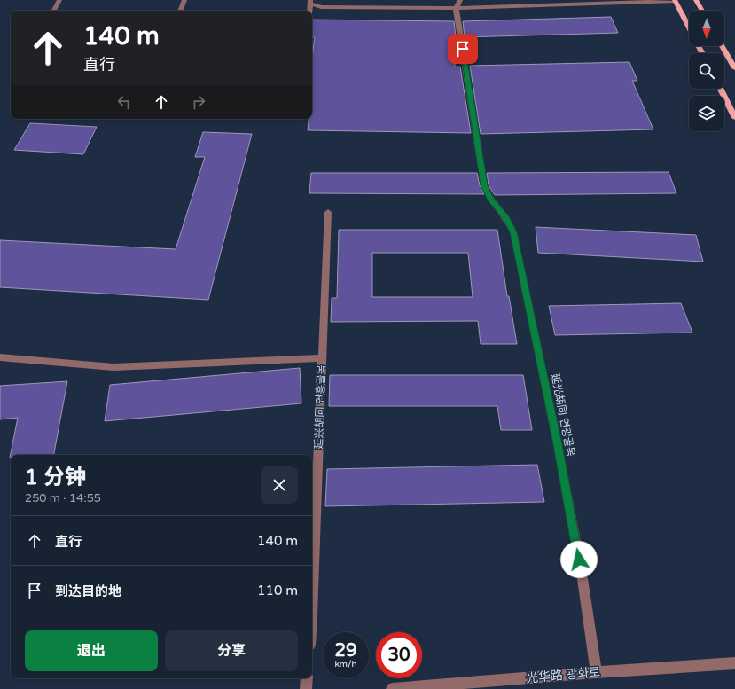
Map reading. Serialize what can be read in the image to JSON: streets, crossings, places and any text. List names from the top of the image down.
{
  "streets": {
    "street": ["延兴胡同 연흥골목", "延光胡同 연광골목", "光华路 광화로"]
  },
  "crossings": [
    ["延光胡同 연광골목", "光华路 광화로"]
  ],
  "north": "bottom",
  "page": {
    "turn": ["140 m", "直行"],
    "heading": ["1 分钟", "250 m · 14:55"],
    "list": [
      {
        "name": "直行",
        "value": "140 m"
      },
      {
        "name": "到达目的地",
        "value": "110 m"
      }
    ],
    "buttons": ["退出", "分享"],
    "speed": "29 km/h",
    "limit": "30"
  }
}
